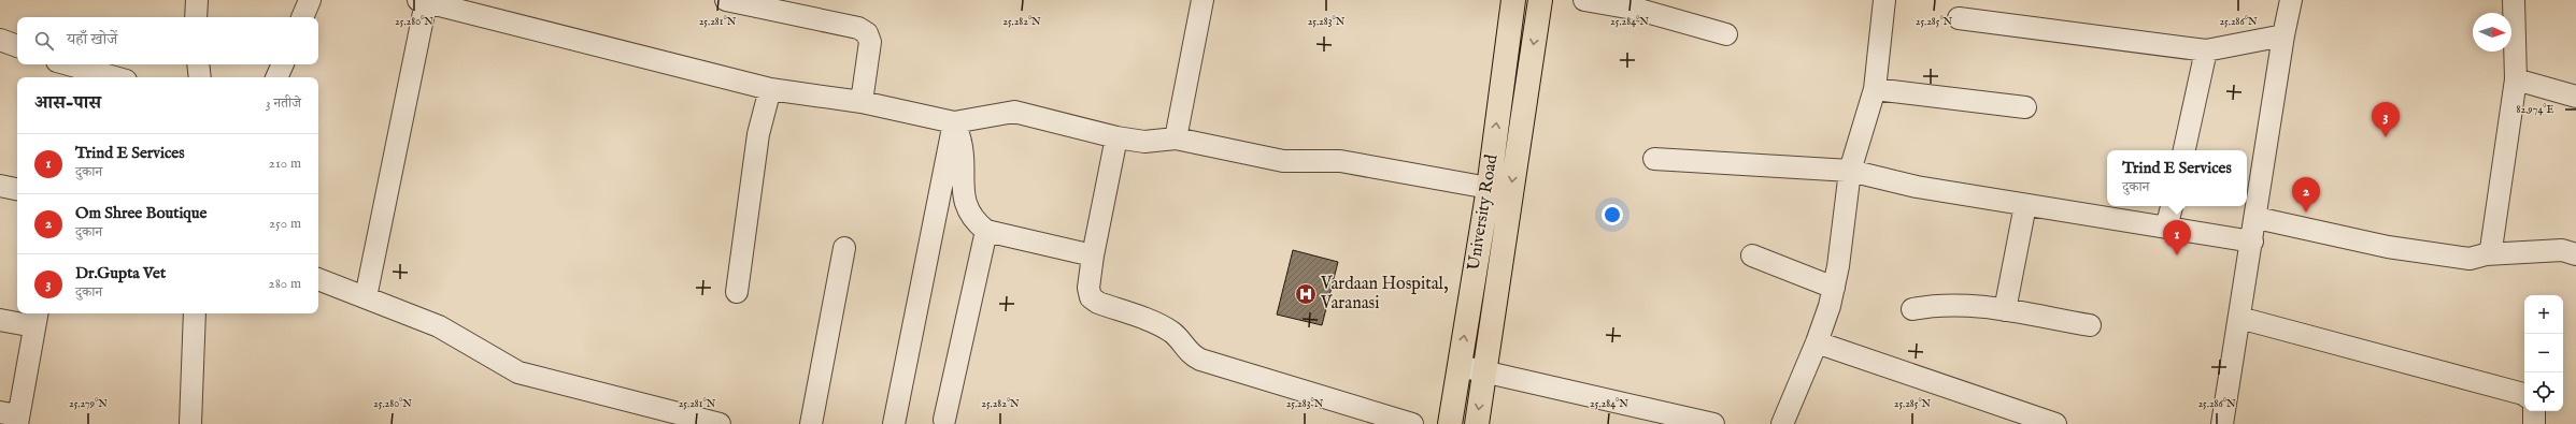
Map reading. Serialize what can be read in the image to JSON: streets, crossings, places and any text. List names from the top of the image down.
{
  "streets": {
    "main road": ["University Road"]
  },
  "places": {
    "hospital": ["Vardaan Hospital, Varanasi"]
  },
  "north": "right",
  "page": {
    "search": "यहाँ खोजें",
    "heading": ["आस-पास", "3 नतीजे"],
    "pins": ["3", "2", "1"],
    "list": [
      {
        "mark": "1",
        "name": "Trind E Services",
        "note": "दुकान",
        "value": "210 m"
      },
      {
        "mark": "2",
        "name": "Om Shree Boutique",
        "note": "दुकान",
        "value": "250 m"
      },
      {
        "mark": "3",
        "name": "Dr.Gupta Vet",
        "note": "दुकान",
        "value": "280 m"
      }
    ],
    "popup": ["Trind E Services", "दुकान"],
    "map_buttons": ["+", "−"]
  },
  "coordinates": [
    "25.280°N",
    "25.281°N",
    "25.282°N",
    "25.283°N",
    "25.284°N",
    "25.285°N",
    "25.286°N",
    "82.974°E",
    "25.279°N"
  ]
}
